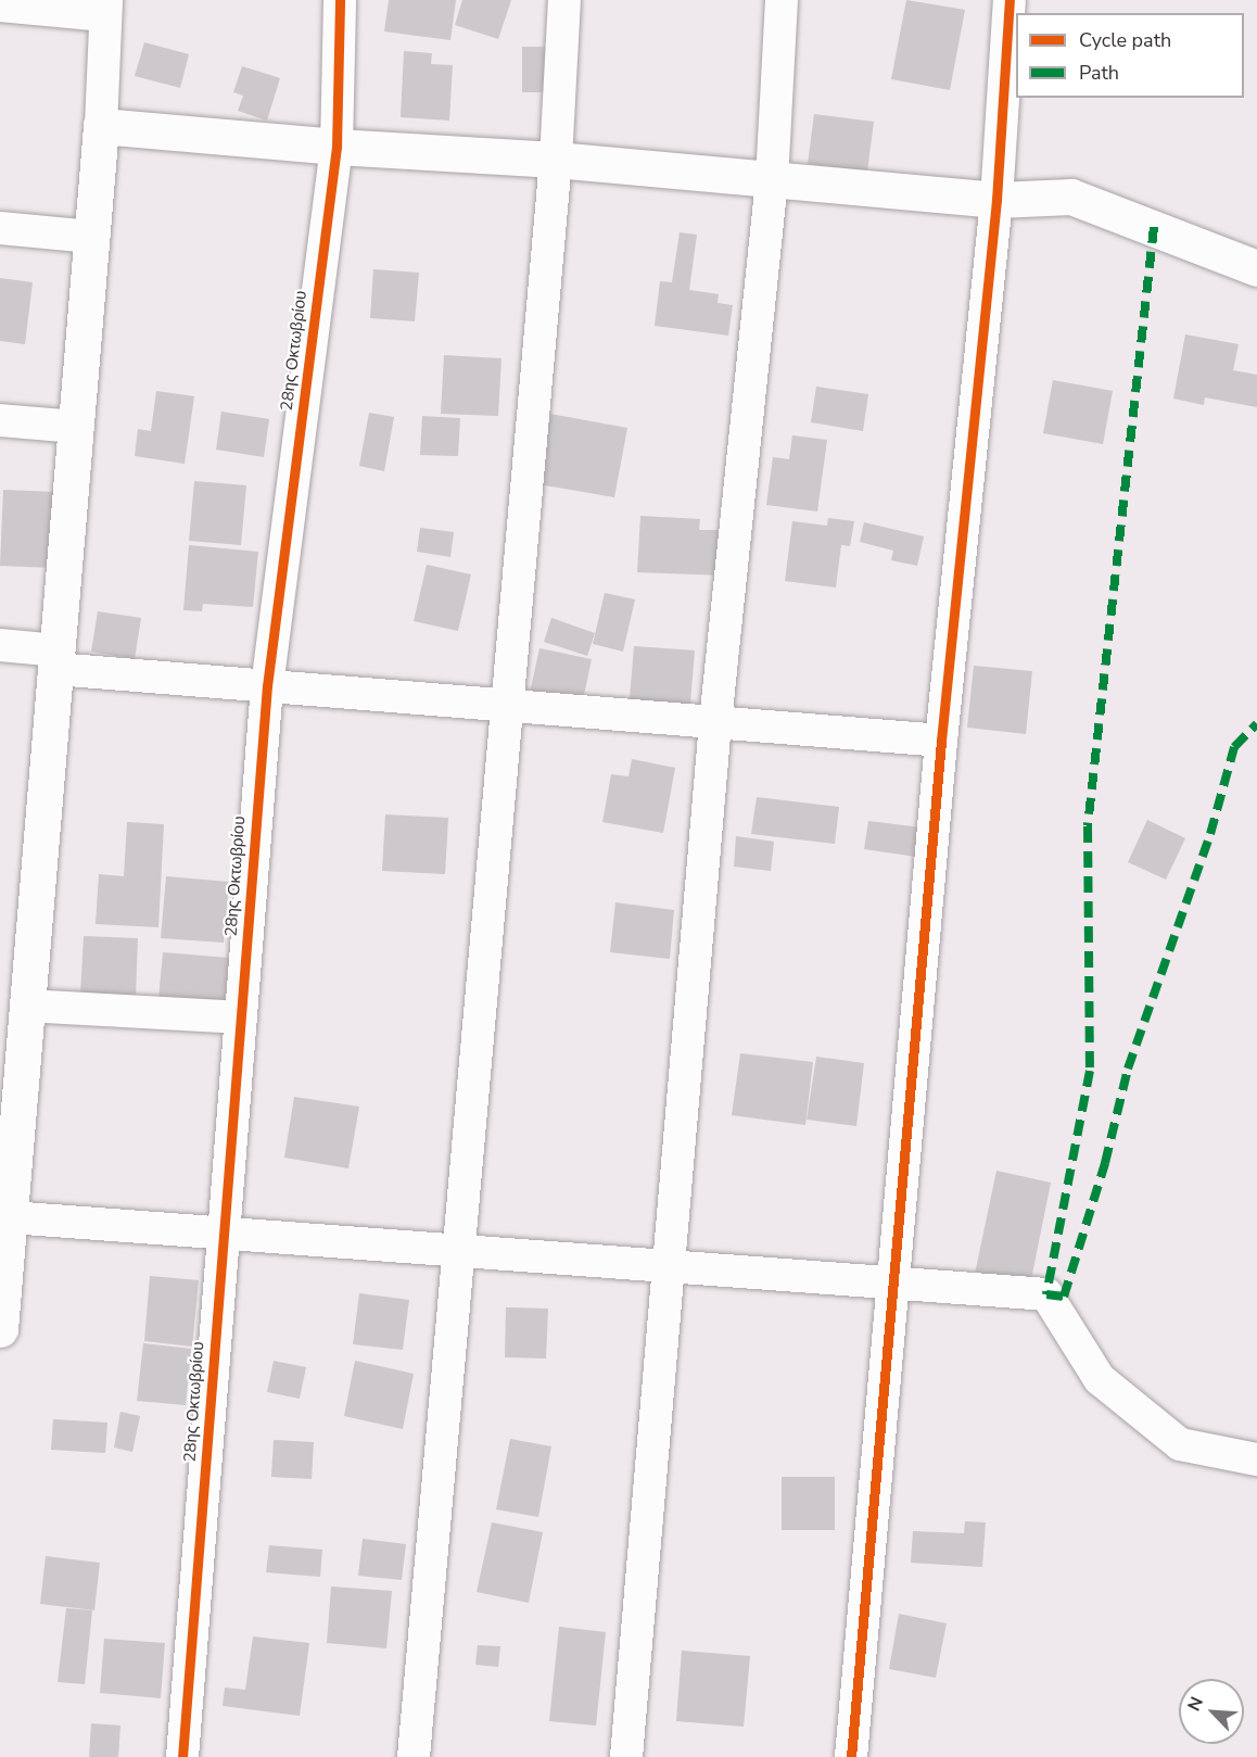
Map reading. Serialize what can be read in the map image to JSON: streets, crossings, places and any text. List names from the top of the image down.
{
  "streets": {
    "street": ["28ης Οκτωβρίου"]
  },
  "legend": ["Cycle path", "Path"],
  "north": "top left"
}
